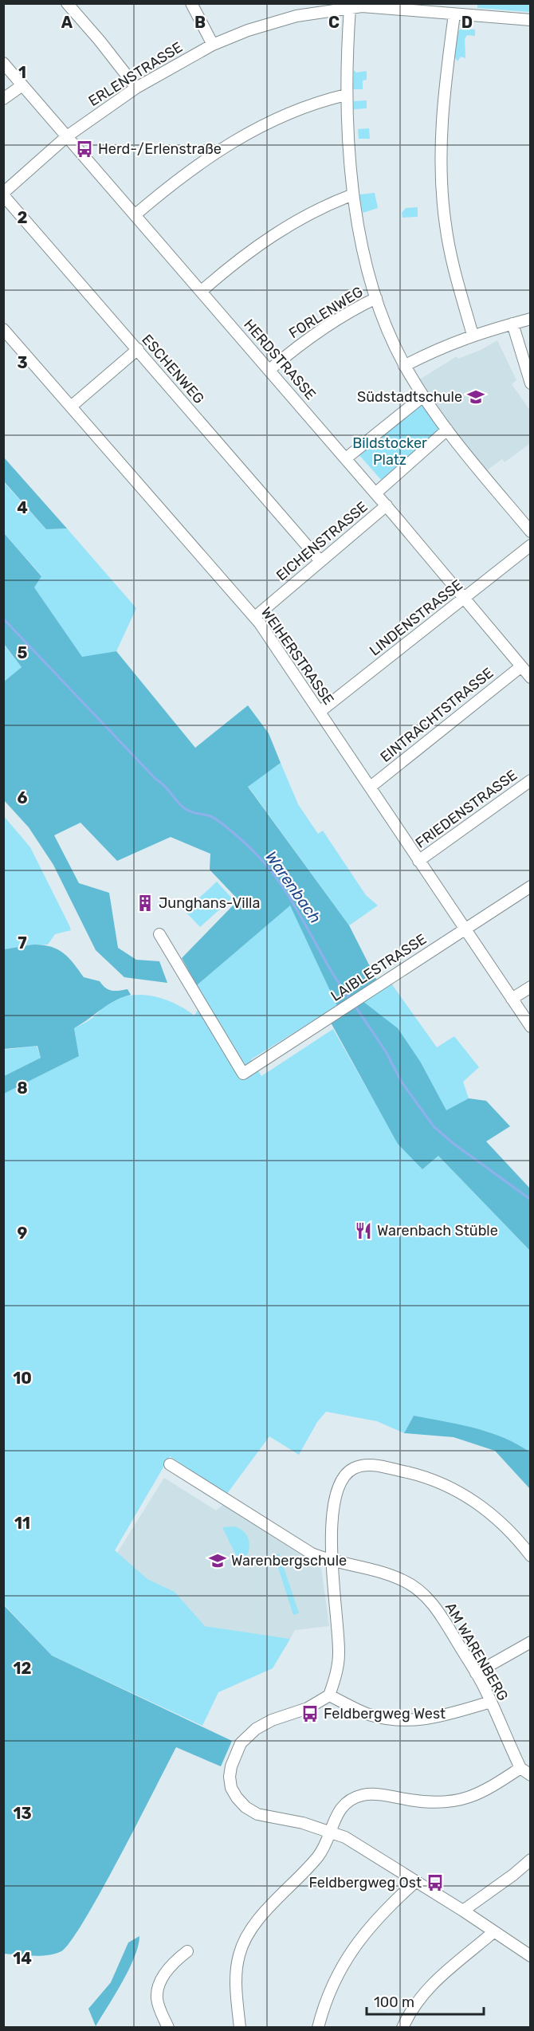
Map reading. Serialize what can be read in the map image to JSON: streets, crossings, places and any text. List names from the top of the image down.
{
  "streets": {
    "street": [
      "ERLENSTRASSE",
      "FORLENWEG",
      "HERDSTRASSE",
      "ESCHENWEG",
      "EICHENSTRASSE",
      "LINDENSTRASSE",
      "WEIHERSTRASSE",
      "EINTRACHTSTRASSE",
      "FRIEDENSTRASSE",
      "LAIBLESTRASSE",
      "AM WARENBERG"
    ]
  },
  "crossings": [
    ["ERLENSTRASSE", "HERDSTRASSE"],
    ["ERLENSTRASSE", "ESCHENWEG"],
    ["FORLENWEG", "HERDSTRASSE"],
    ["HERDSTRASSE", "EICHENSTRASSE"],
    ["HERDSTRASSE", "LINDENSTRASSE"],
    ["HERDSTRASSE", "EINTRACHTSTRASSE"],
    ["ESCHENWEG", "EICHENSTRASSE"],
    ["EICHENSTRASSE", "WEIHERSTRASSE"],
    ["LINDENSTRASSE", "WEIHERSTRASSE"],
    ["WEIHERSTRASSE", "EINTRACHTSTRASSE"],
    ["WEIHERSTRASSE", "FRIEDENSTRASSE"],
    ["WEIHERSTRASSE", "LAIBLESTRASSE"]
  ],
  "water": ["Warenbach"],
  "parks": ["Bildstocker Platz"],
  "places": {
    "bus stop": ["Herd-/Erlenstraße", "Feldbergweg West", "Feldbergweg Ost"],
    "school or university": ["Südstadtschule", "Warenbergschule"],
    "building": ["Junghans-Villa"],
    "restaurant": ["Warenbach Stüble"]
  },
  "scale_bar": "100 m",
  "grid": {
    "columns": [
      "A",
      "B",
      "C",
      "D"
    ],
    "rows": [
      "1",
      "2",
      "3",
      "4",
      "5",
      "6",
      "7",
      "8",
      "9",
      "10",
      "11",
      "12",
      "13",
      "14"
    ]
  }
}
